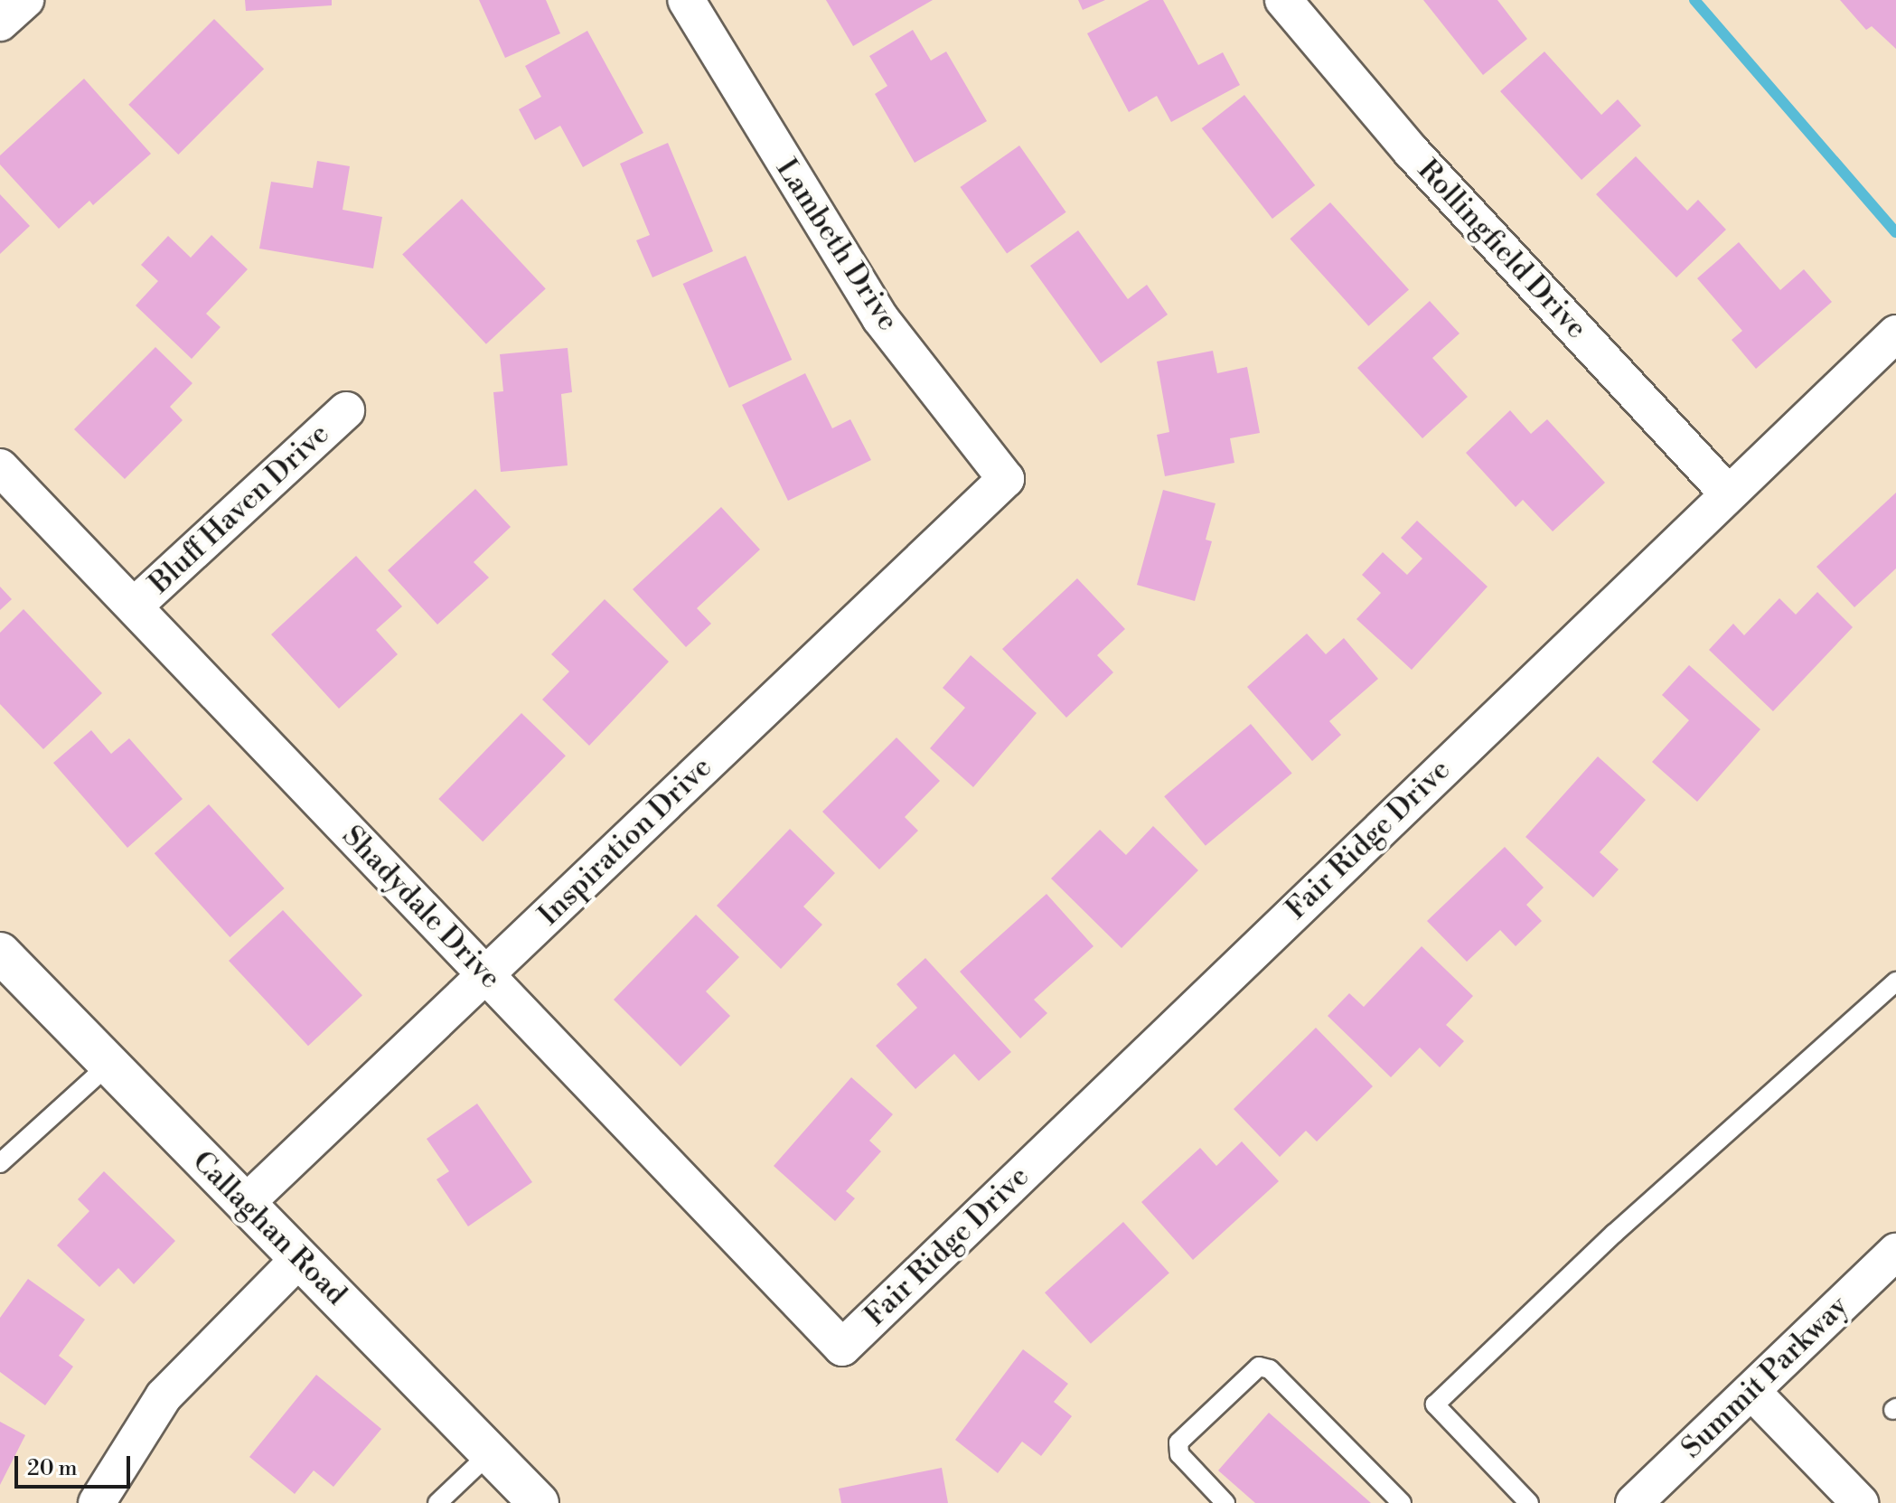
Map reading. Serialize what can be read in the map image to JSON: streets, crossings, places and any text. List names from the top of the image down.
{
  "streets": {
    "main road": ["Callaghan Road"],
    "street": [
      "Lambeth Drive",
      "Rollingfield Drive",
      "Bluff Haven Drive",
      "Fair Ridge Drive",
      "Inspiration Drive",
      "Shadydale Drive",
      "Summit Parkway"
    ]
  },
  "crossings": [
    ["Lambeth Drive", "Inspiration Drive"],
    ["Rollingfield Drive", "Fair Ridge Drive"],
    ["Bluff Haven Drive", "Shadydale Drive"],
    ["Fair Ridge Drive", "Shadydale Drive"],
    ["Inspiration Drive", "Shadydale Drive"],
    ["Inspiration Drive", "Callaghan Road"]
  ],
  "scale_bar": "20 m"
}
